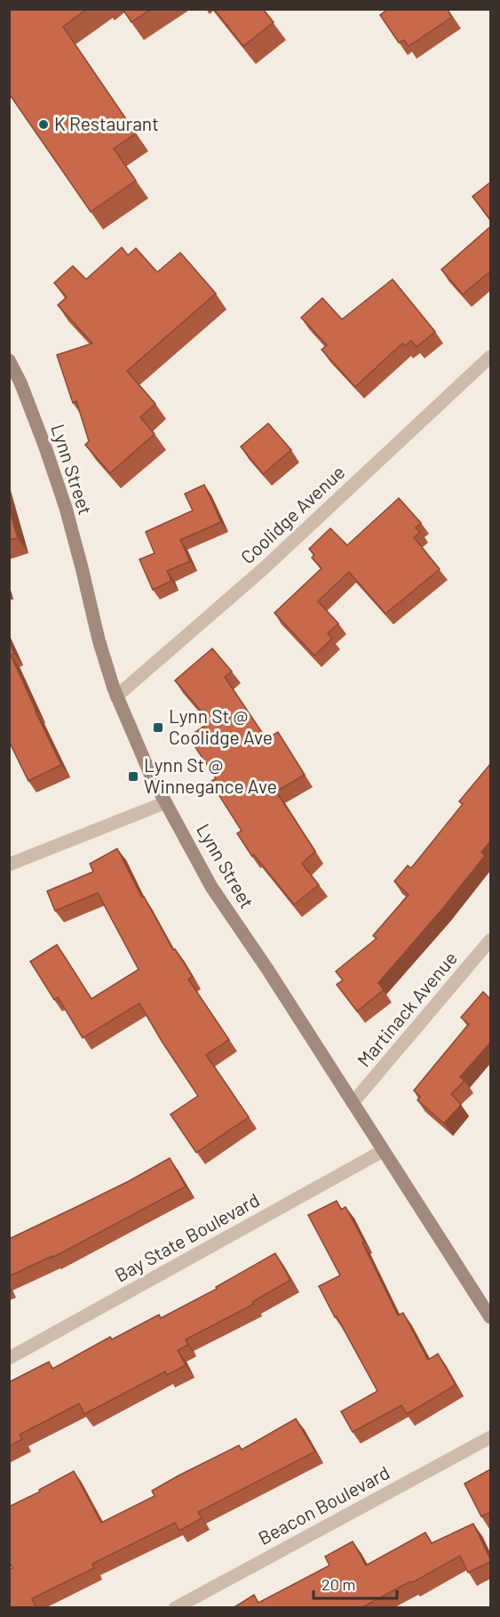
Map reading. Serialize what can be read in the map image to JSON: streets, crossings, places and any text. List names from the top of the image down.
{
  "streets": {
    "main road": ["Lynn Street"],
    "street": [
      "Coolidge Avenue",
      "Martinack Avenue",
      "Bay State Boulevard",
      "Beacon Boulevard"
    ]
  },
  "crossings": [
    ["Lynn Street", "Coolidge Avenue"],
    ["Lynn Street", "Martinack Avenue"],
    ["Lynn Street", "Bay State Boulevard"]
  ],
  "places": {
    "other": ["K Restaurant"],
    "transit": ["Lynn St @ Coolidge Ave", "Lynn St @ Winnegance Ave"]
  },
  "scale_bar": "20 m"
}
